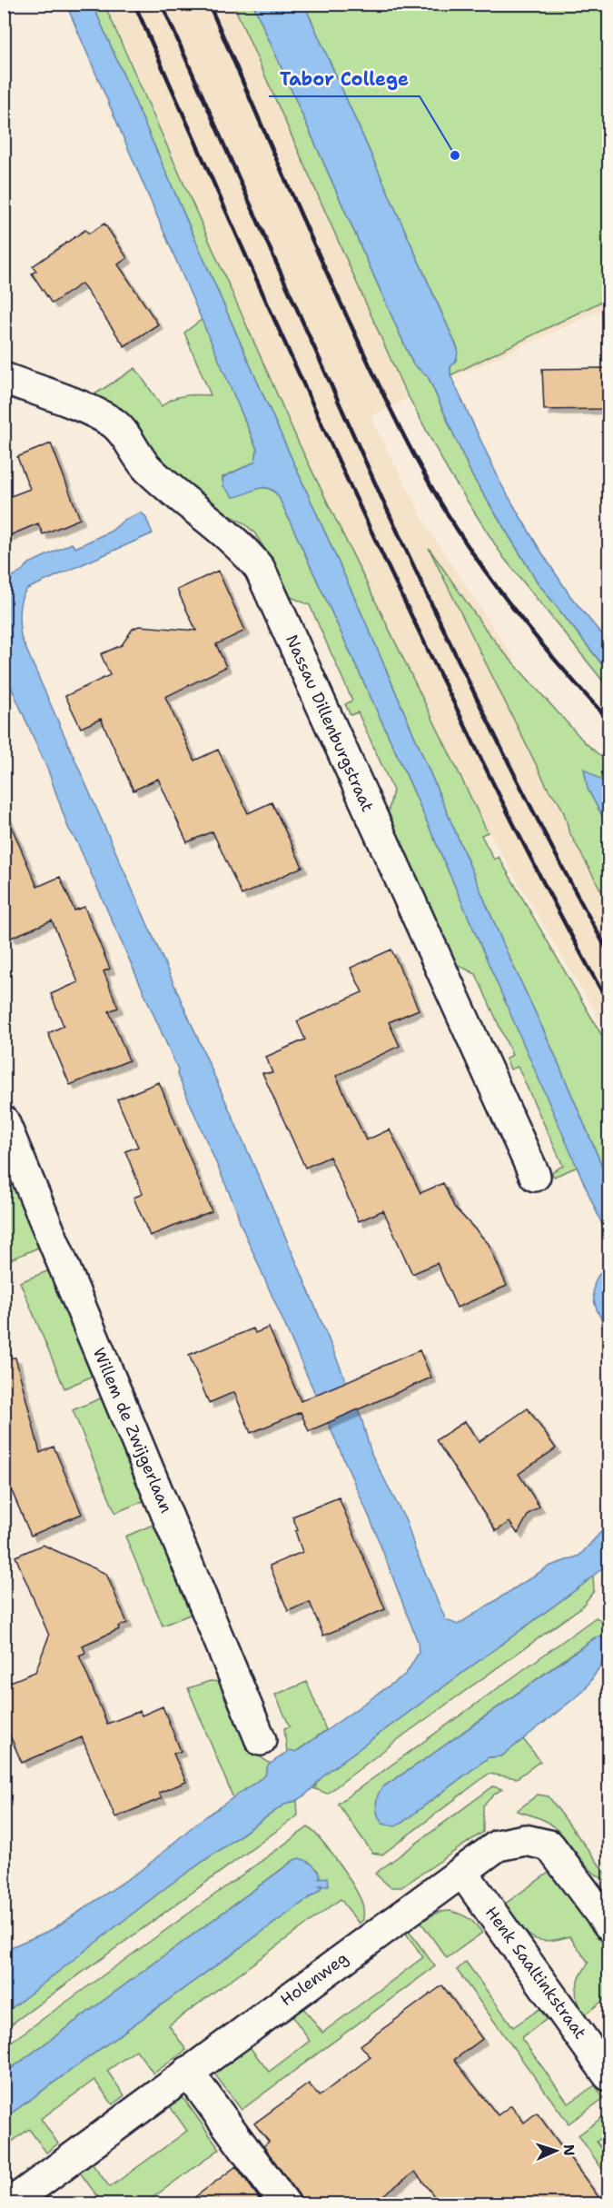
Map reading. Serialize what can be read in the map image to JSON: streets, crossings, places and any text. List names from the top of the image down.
{
  "streets": {
    "street": [
      "Nassau Dillenburgstraat",
      "Willem de Zwijgerlaan",
      "Henk Saaltinkstraat",
      "Holenweg"
    ]
  },
  "crossings": [
    ["Henk Saaltinkstraat", "Holenweg"]
  ],
  "places": ["Tabor College"],
  "north": "right"
}
